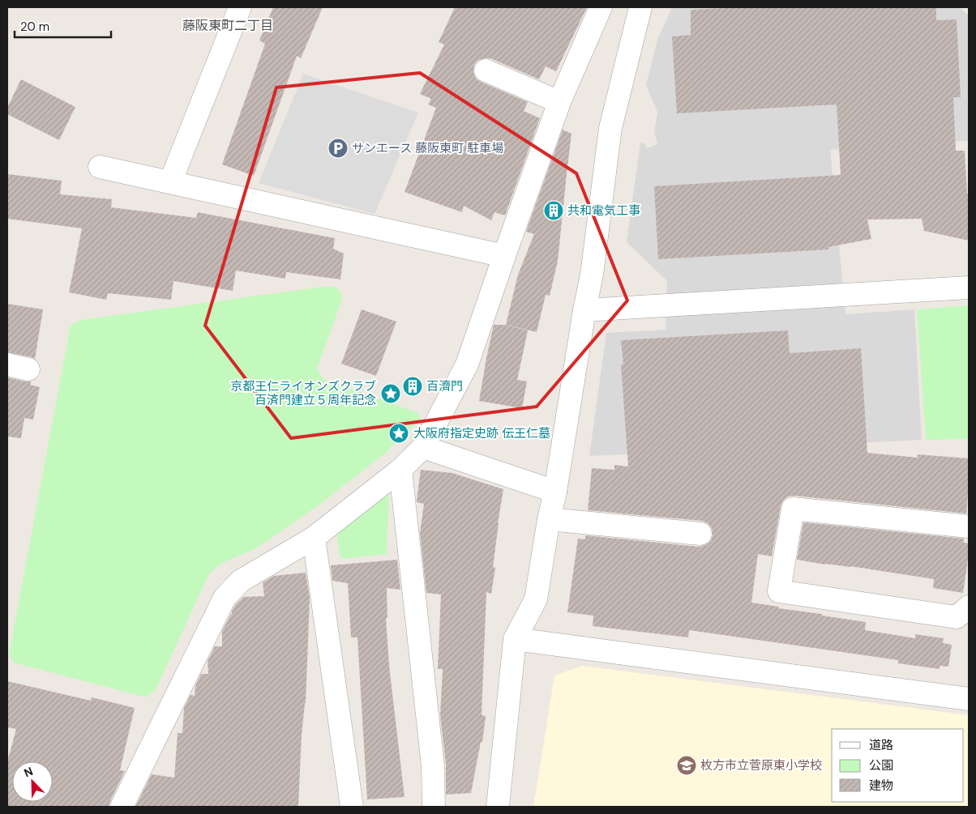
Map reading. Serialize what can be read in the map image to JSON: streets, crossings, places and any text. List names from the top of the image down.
{
  "districts": ["藤阪東町二丁目"],
  "places": {
    "parking": ["サンエース 藤阪東町 駐車場"],
    "building": ["共和電気工事", "百濟門"],
    "place": ["京都王仁ライオンズクラブ 百済門建立５周年記念", "大阪府指定史跡 伝王仁墓"],
    "school or university": ["枚方市立菅原東小学校"]
  },
  "legend": ["道路", "公園", "建物"],
  "scale_bar": "20 m",
  "north": "top left"
}
